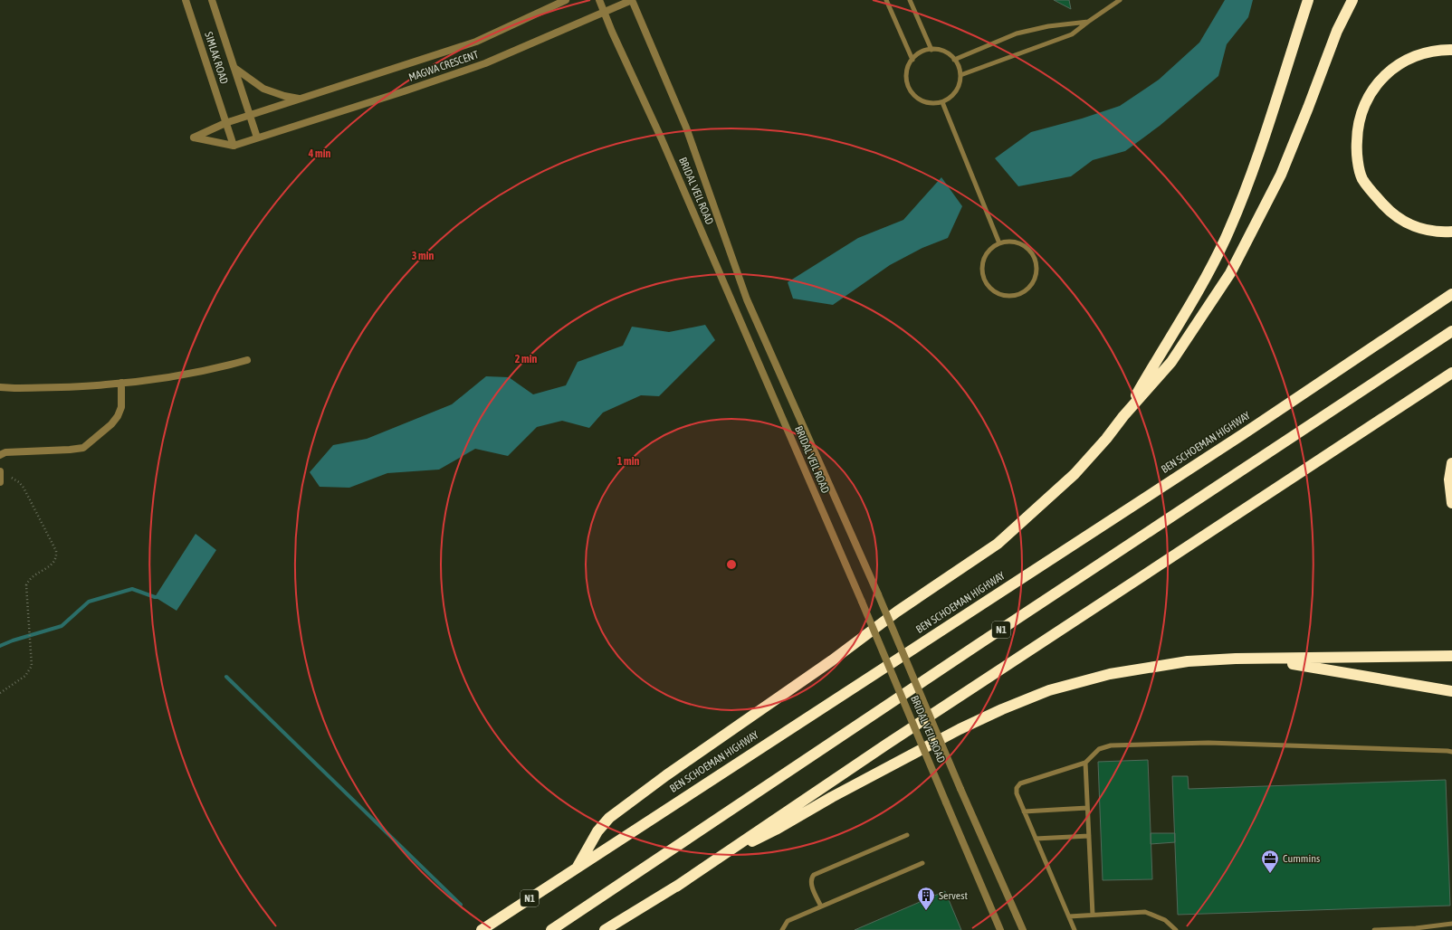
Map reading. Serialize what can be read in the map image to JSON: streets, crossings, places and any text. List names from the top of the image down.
{
  "streets": {
    "highway": ["BEN SCHOEMAN HIGHWAY", "N1"],
    "street": ["SIMLAK ROAD", "MAGWA CRESCENT", "BRIDAL VEIL ROAD"]
  },
  "crossings": [
    ["SIMLAK ROAD", "MAGWA CRESCENT"],
    ["MAGWA CRESCENT", "BRIDAL VEIL ROAD"]
  ],
  "places": {
    "office": ["Cummins"],
    "building": ["Servest"]
  },
  "rings": [
    "4 min",
    "3 min",
    "2 min",
    "1 min"
  ]
}
